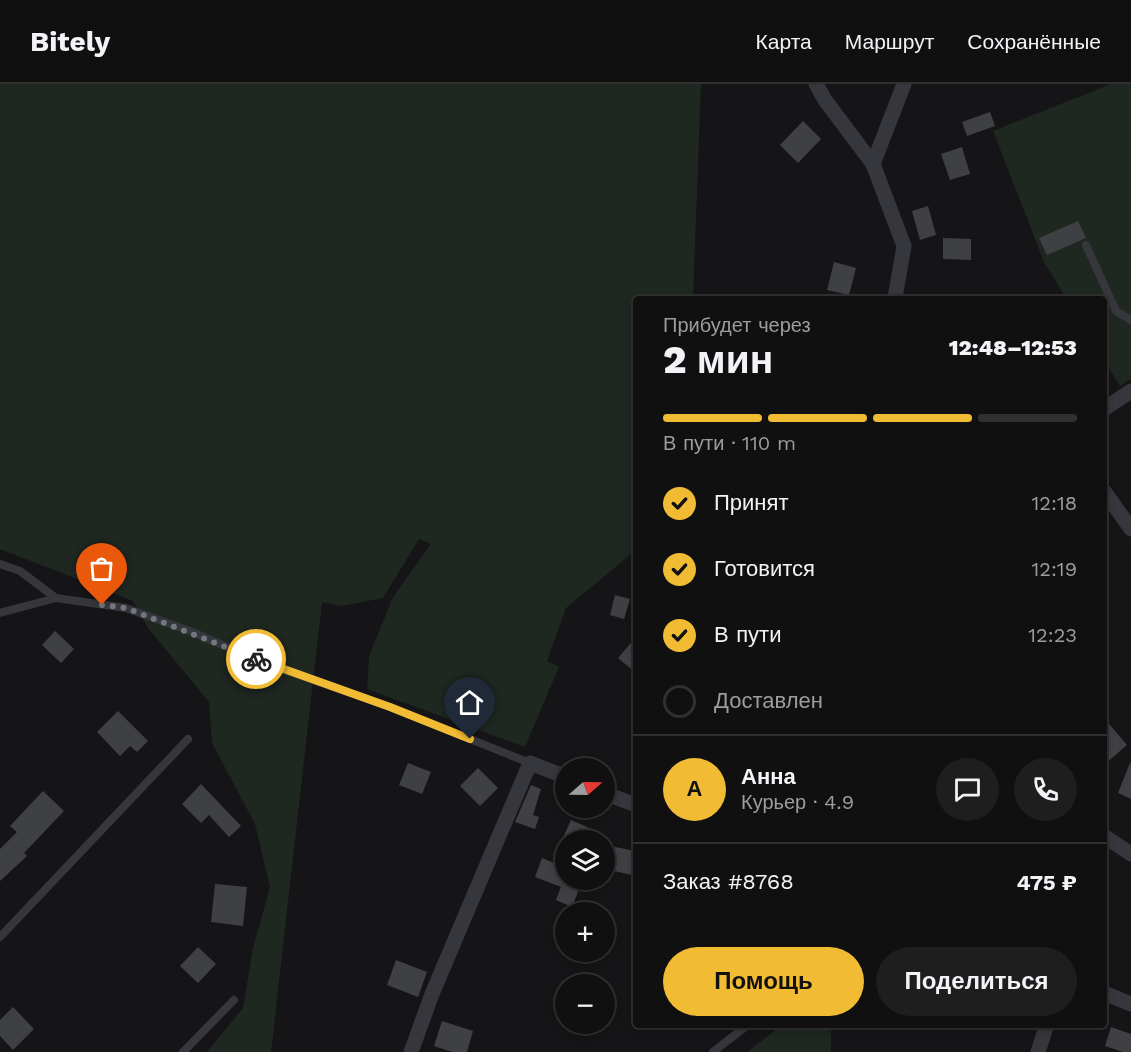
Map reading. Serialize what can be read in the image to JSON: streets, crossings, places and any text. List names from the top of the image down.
{
  "north": "right",
  "page": {
    "header": "Bitely",
    "nav": ["Карта", "Маршрут", "Сохранённые"],
    "heading": ["2 мин", "Прибудет через", "12:48–12:53"],
    "panel": [
      "Анна",
      "Курьер · 4.9",
      "Заказ #8768",
      "475 ₽"
    ],
    "bar": "В пути · 110 m",
    "list": [
      ["Принят", "12:18"],
      ["Готовится", "12:19"],
      ["В пути", "12:23"],
      "Доставлен"
    ],
    "map_buttons": ["+", "−"],
    "round": "А",
    "buttons": ["Помощь", "Поделиться"]
  }
}
